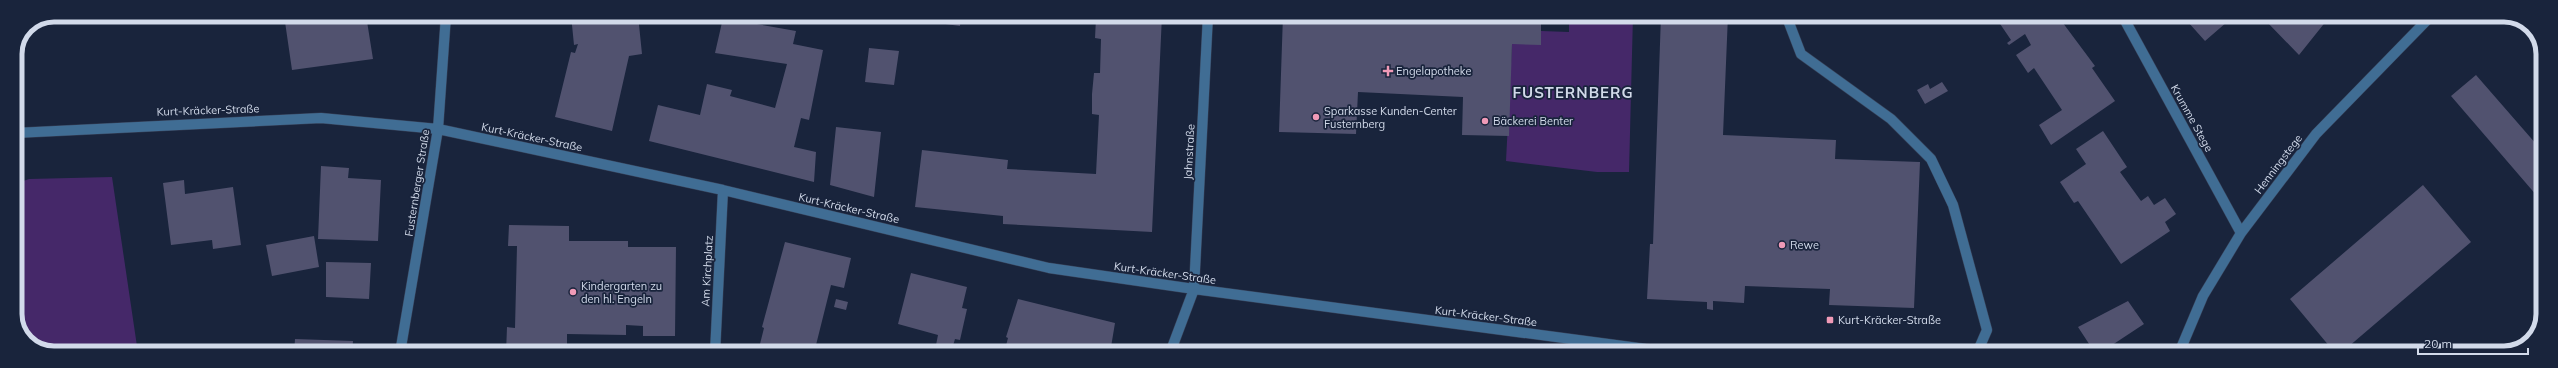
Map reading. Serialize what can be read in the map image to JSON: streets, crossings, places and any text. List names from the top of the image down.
{
  "streets": {
    "street": [
      "Kurt-Kräcker-Straße",
      "Krumme Stege",
      "Jahnstraße",
      "Henningstege",
      "Fusternberger Straße",
      "Am Kirchplatz"
    ]
  },
  "crossings": [
    ["Kurt-Kräcker-Straße", "Jahnstraße"],
    ["Kurt-Kräcker-Straße", "Fusternberger Straße"],
    ["Kurt-Kräcker-Straße", "Am Kirchplatz"],
    ["Krumme Stege", "Henningstege"]
  ],
  "districts": ["FUSTERNBERG"],
  "places": {
    "health": ["Engelapotheke"],
    "other": [
      "Sparkasse Kunden-Center Fusternberg",
      "Bäckerei Benter",
      "Rewe",
      "Kindergarten zu den hl. Engeln"
    ],
    "transit": ["Kurt-Kräcker-Straße"]
  },
  "scale_bar": "20 m"
}
